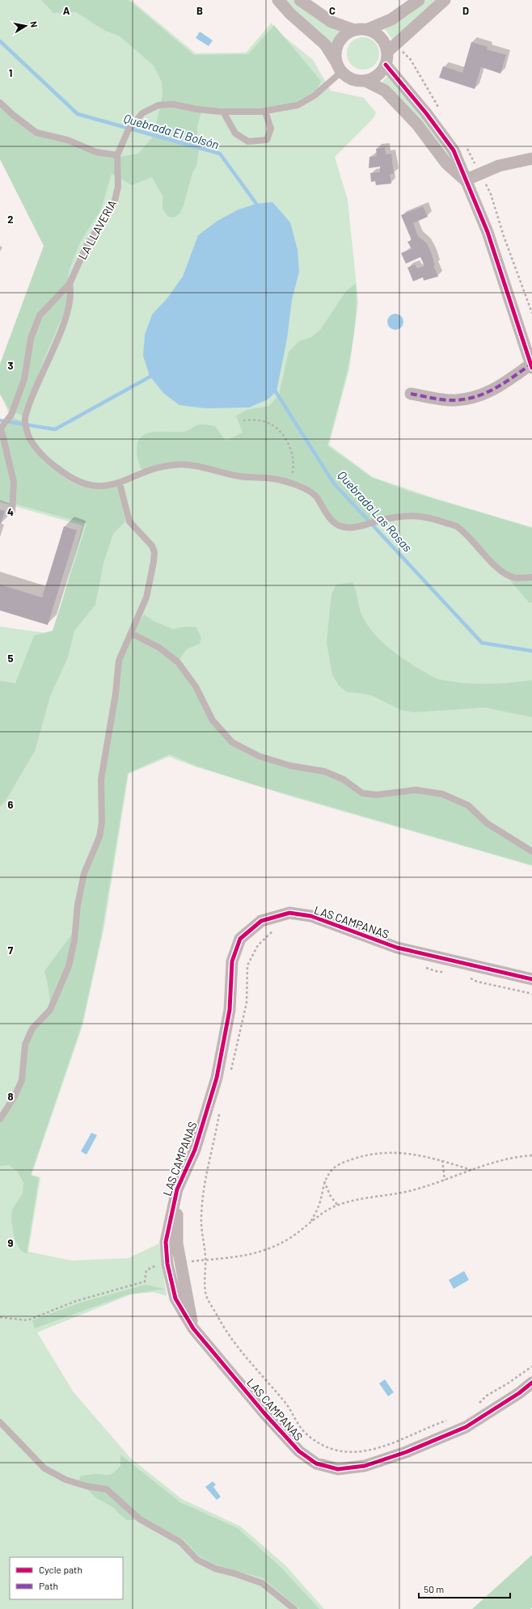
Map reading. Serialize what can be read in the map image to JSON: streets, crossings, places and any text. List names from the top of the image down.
{
  "streets": {
    "street": ["LAS CAMPANAS"],
    "lane": ["LA LLAVERIA"]
  },
  "water": ["Quebrada El Bolsón", "Quebrada Las Rosas"],
  "legend": ["Cycle path", "Path"],
  "scale_bar": "50 m",
  "north": "right",
  "grid": {
    "columns": [
      "A",
      "B",
      "C",
      "D"
    ],
    "rows": [
      "1",
      "2",
      "3",
      "4",
      "5",
      "6",
      "7",
      "8",
      "9"
    ]
  }
}
